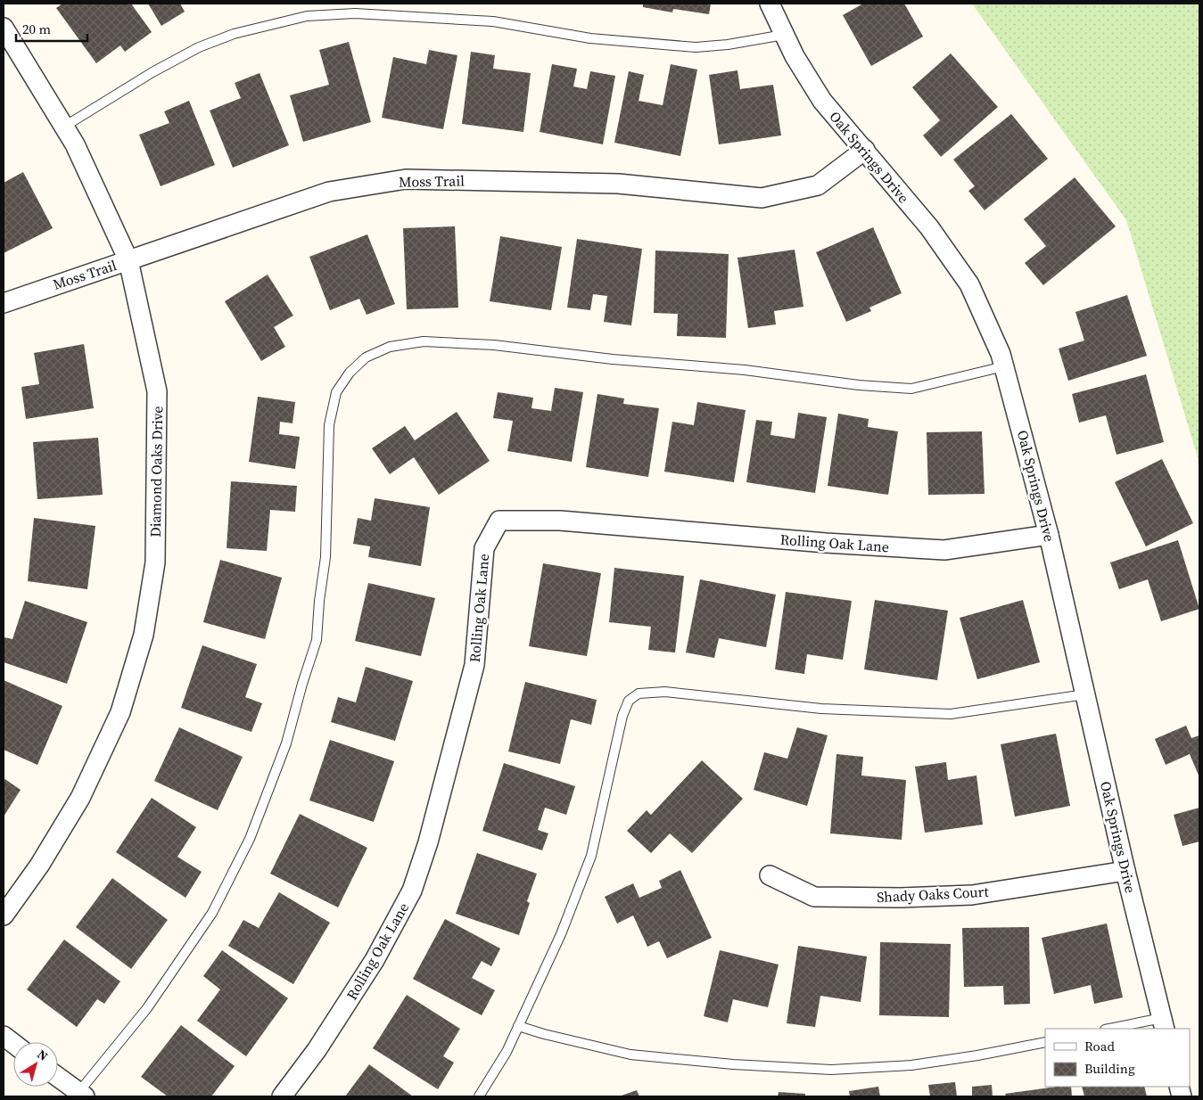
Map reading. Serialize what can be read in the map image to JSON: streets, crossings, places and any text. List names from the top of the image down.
{
  "streets": {
    "street": [
      "Oak Springs Drive",
      "Moss Trail",
      "Diamond Oaks Drive",
      "Rolling Oak Lane",
      "Shady Oaks Court"
    ]
  },
  "crossings": [
    ["Oak Springs Drive", "Moss Trail"],
    ["Oak Springs Drive", "Rolling Oak Lane"],
    ["Oak Springs Drive", "Shady Oaks Court"],
    ["Moss Trail", "Diamond Oaks Drive"]
  ],
  "legend": ["Road", "Building"],
  "scale_bar": "20 m",
  "north": "top right"
}
